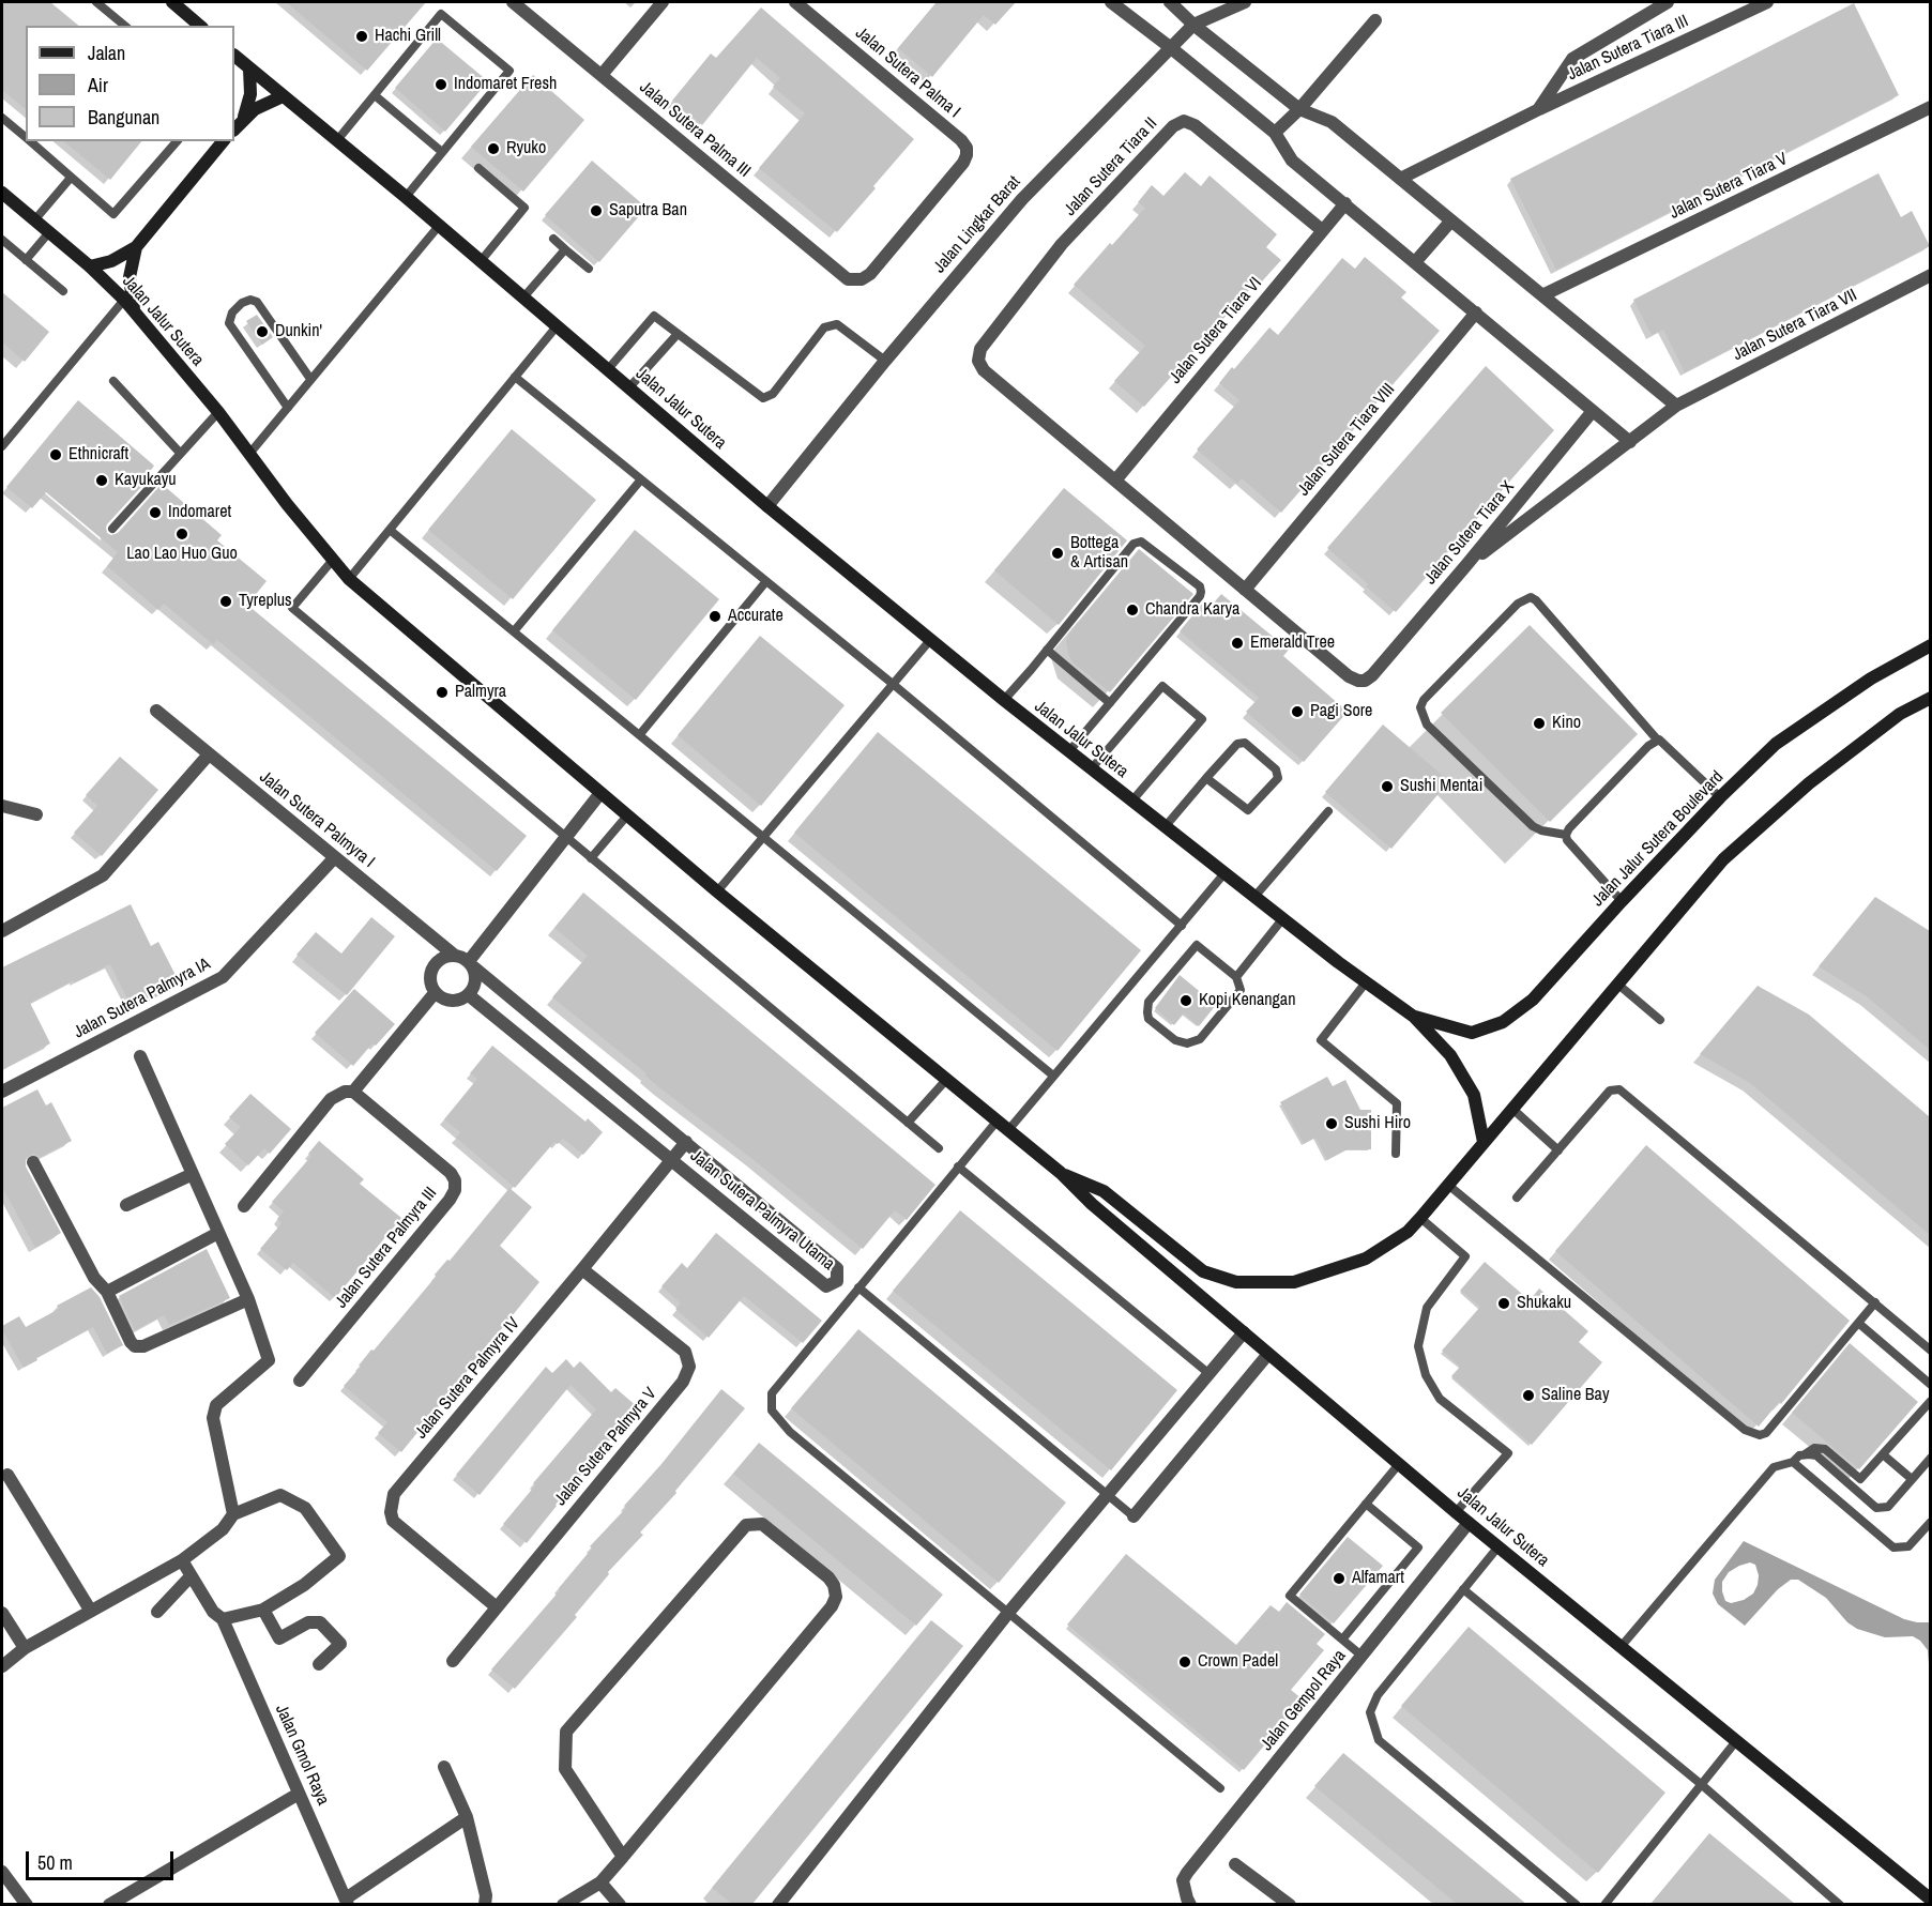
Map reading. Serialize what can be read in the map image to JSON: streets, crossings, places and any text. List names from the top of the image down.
{
  "streets": {
    "main road": ["Jalan Jalur Sutera", "Jalan Jalur Sutera Boulevard"],
    "street": [
      "Jalan Sutera Tiara III",
      "Jalan Sutera Palma I",
      "Jalan Sutera Palma III",
      "Jalan Sutera Tiara II",
      "Jalan Sutera Tiara V",
      "Jalan Lingkar Barat",
      "Jalan Sutera Tiara VII",
      "Jalan Sutera Tiara VI",
      "Jalan Sutera Tiara VIII",
      "Jalan Sutera Tiara X",
      "Jalan Sutera Palmyra I",
      "Jalan Sutera Palmyra IA",
      "Jalan Sutera Palmyra Utama",
      "Jalan Sutera Palmyra III",
      "Jalan Sutera Palmyra IV",
      "Jalan Sutera Palmyra V",
      "Jalan Gempol Raya",
      "Jalan Gmol Raya"
    ]
  },
  "crossings": [
    ["Jalan Sutera Palma I", "Jalan Sutera Palma III"],
    ["Jalan Sutera Tiara II", "Jalan Sutera Tiara VI"],
    ["Jalan Lingkar Barat", "Jalan Jalur Sutera"],
    ["Jalan Jalur Sutera", "Jalan Jalur Sutera Boulevard"],
    ["Jalan Jalur Sutera", "Jalan Gempol Raya"],
    ["Jalan Sutera Tiara VII", "Jalan Sutera Tiara X"],
    ["Jalan Sutera Tiara VIII", "Jalan Sutera Tiara X"],
    ["Jalan Sutera Palmyra I", "Jalan Sutera Palmyra IA"],
    ["Jalan Sutera Palmyra I", "Jalan Sutera Palmyra Utama"],
    ["Jalan Sutera Palmyra Utama", "Jalan Sutera Palmyra IV"],
    ["Jalan Sutera Palmyra IV", "Jalan Sutera Palmyra V"]
  ],
  "places": [
    "Hachi Grill",
    "Indomaret Fresh",
    "Ryuko",
    "Saputra Ban",
    "Dunkin'",
    "Ethnicraft",
    "Kayukayu",
    "Indomaret",
    "Lao Lao Huo Guo",
    "Bottega & Artisan",
    "Tyreplus",
    "Chandra Karya",
    "Accurate",
    "Emerald Tree",
    "Palmyra",
    "Pagi Sore",
    "Kino",
    "Sushi Mentai",
    "Kopi Kenangan",
    "Sushi Hiro",
    "Shukaku",
    "Saline Bay",
    "Alfamart",
    "Crown Padel"
  ],
  "legend": ["Jalan", "Air", "Bangunan"],
  "scale_bar": "50 m"
}
